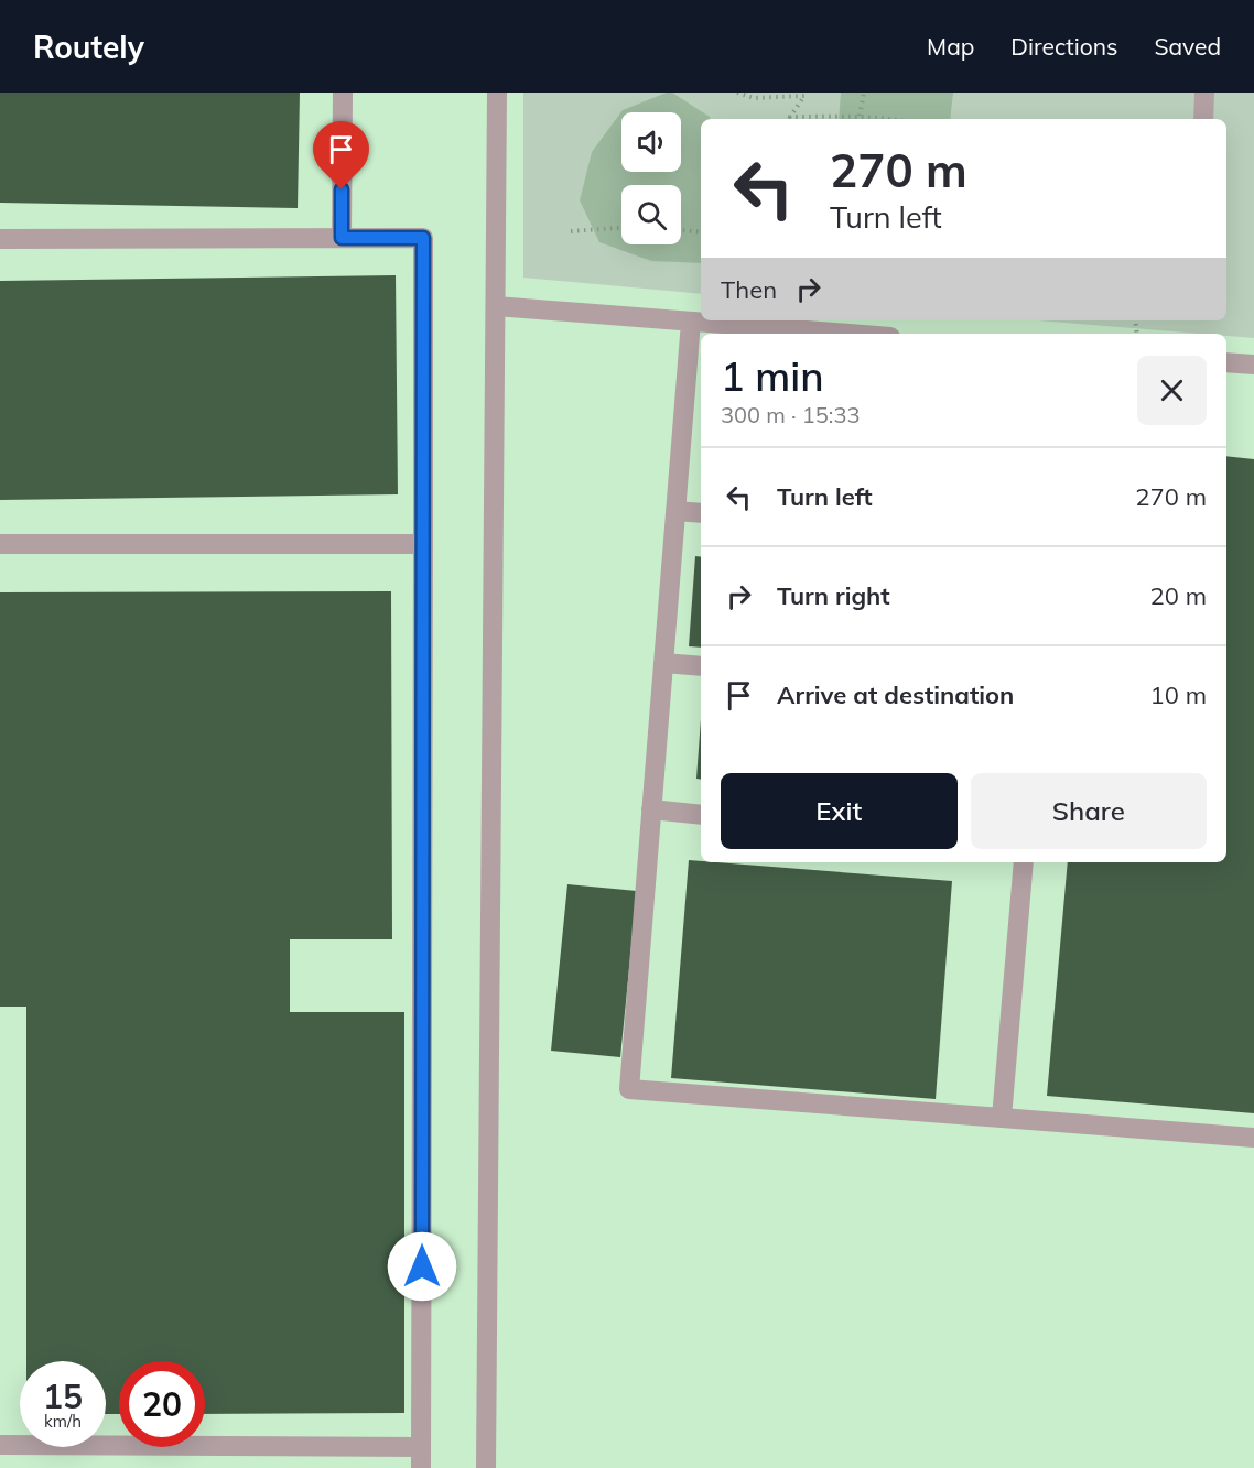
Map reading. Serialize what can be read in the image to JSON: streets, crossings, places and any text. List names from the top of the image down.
{
  "page": {
    "header": "Routely",
    "nav": ["Map", "Directions", "Saved"],
    "turn": ["270 m", "Turn left"],
    "then": "Then",
    "heading": ["1 min", "300 m · 15:33"],
    "list": [
      {
        "name": "Turn left",
        "value": "270 m"
      },
      {
        "name": "Turn right",
        "value": "20 m"
      },
      {
        "name": "Arrive at destination",
        "value": "10 m"
      }
    ],
    "buttons": ["Exit", "Share"],
    "speed": "15 km/h",
    "limit": "20"
  }
}
